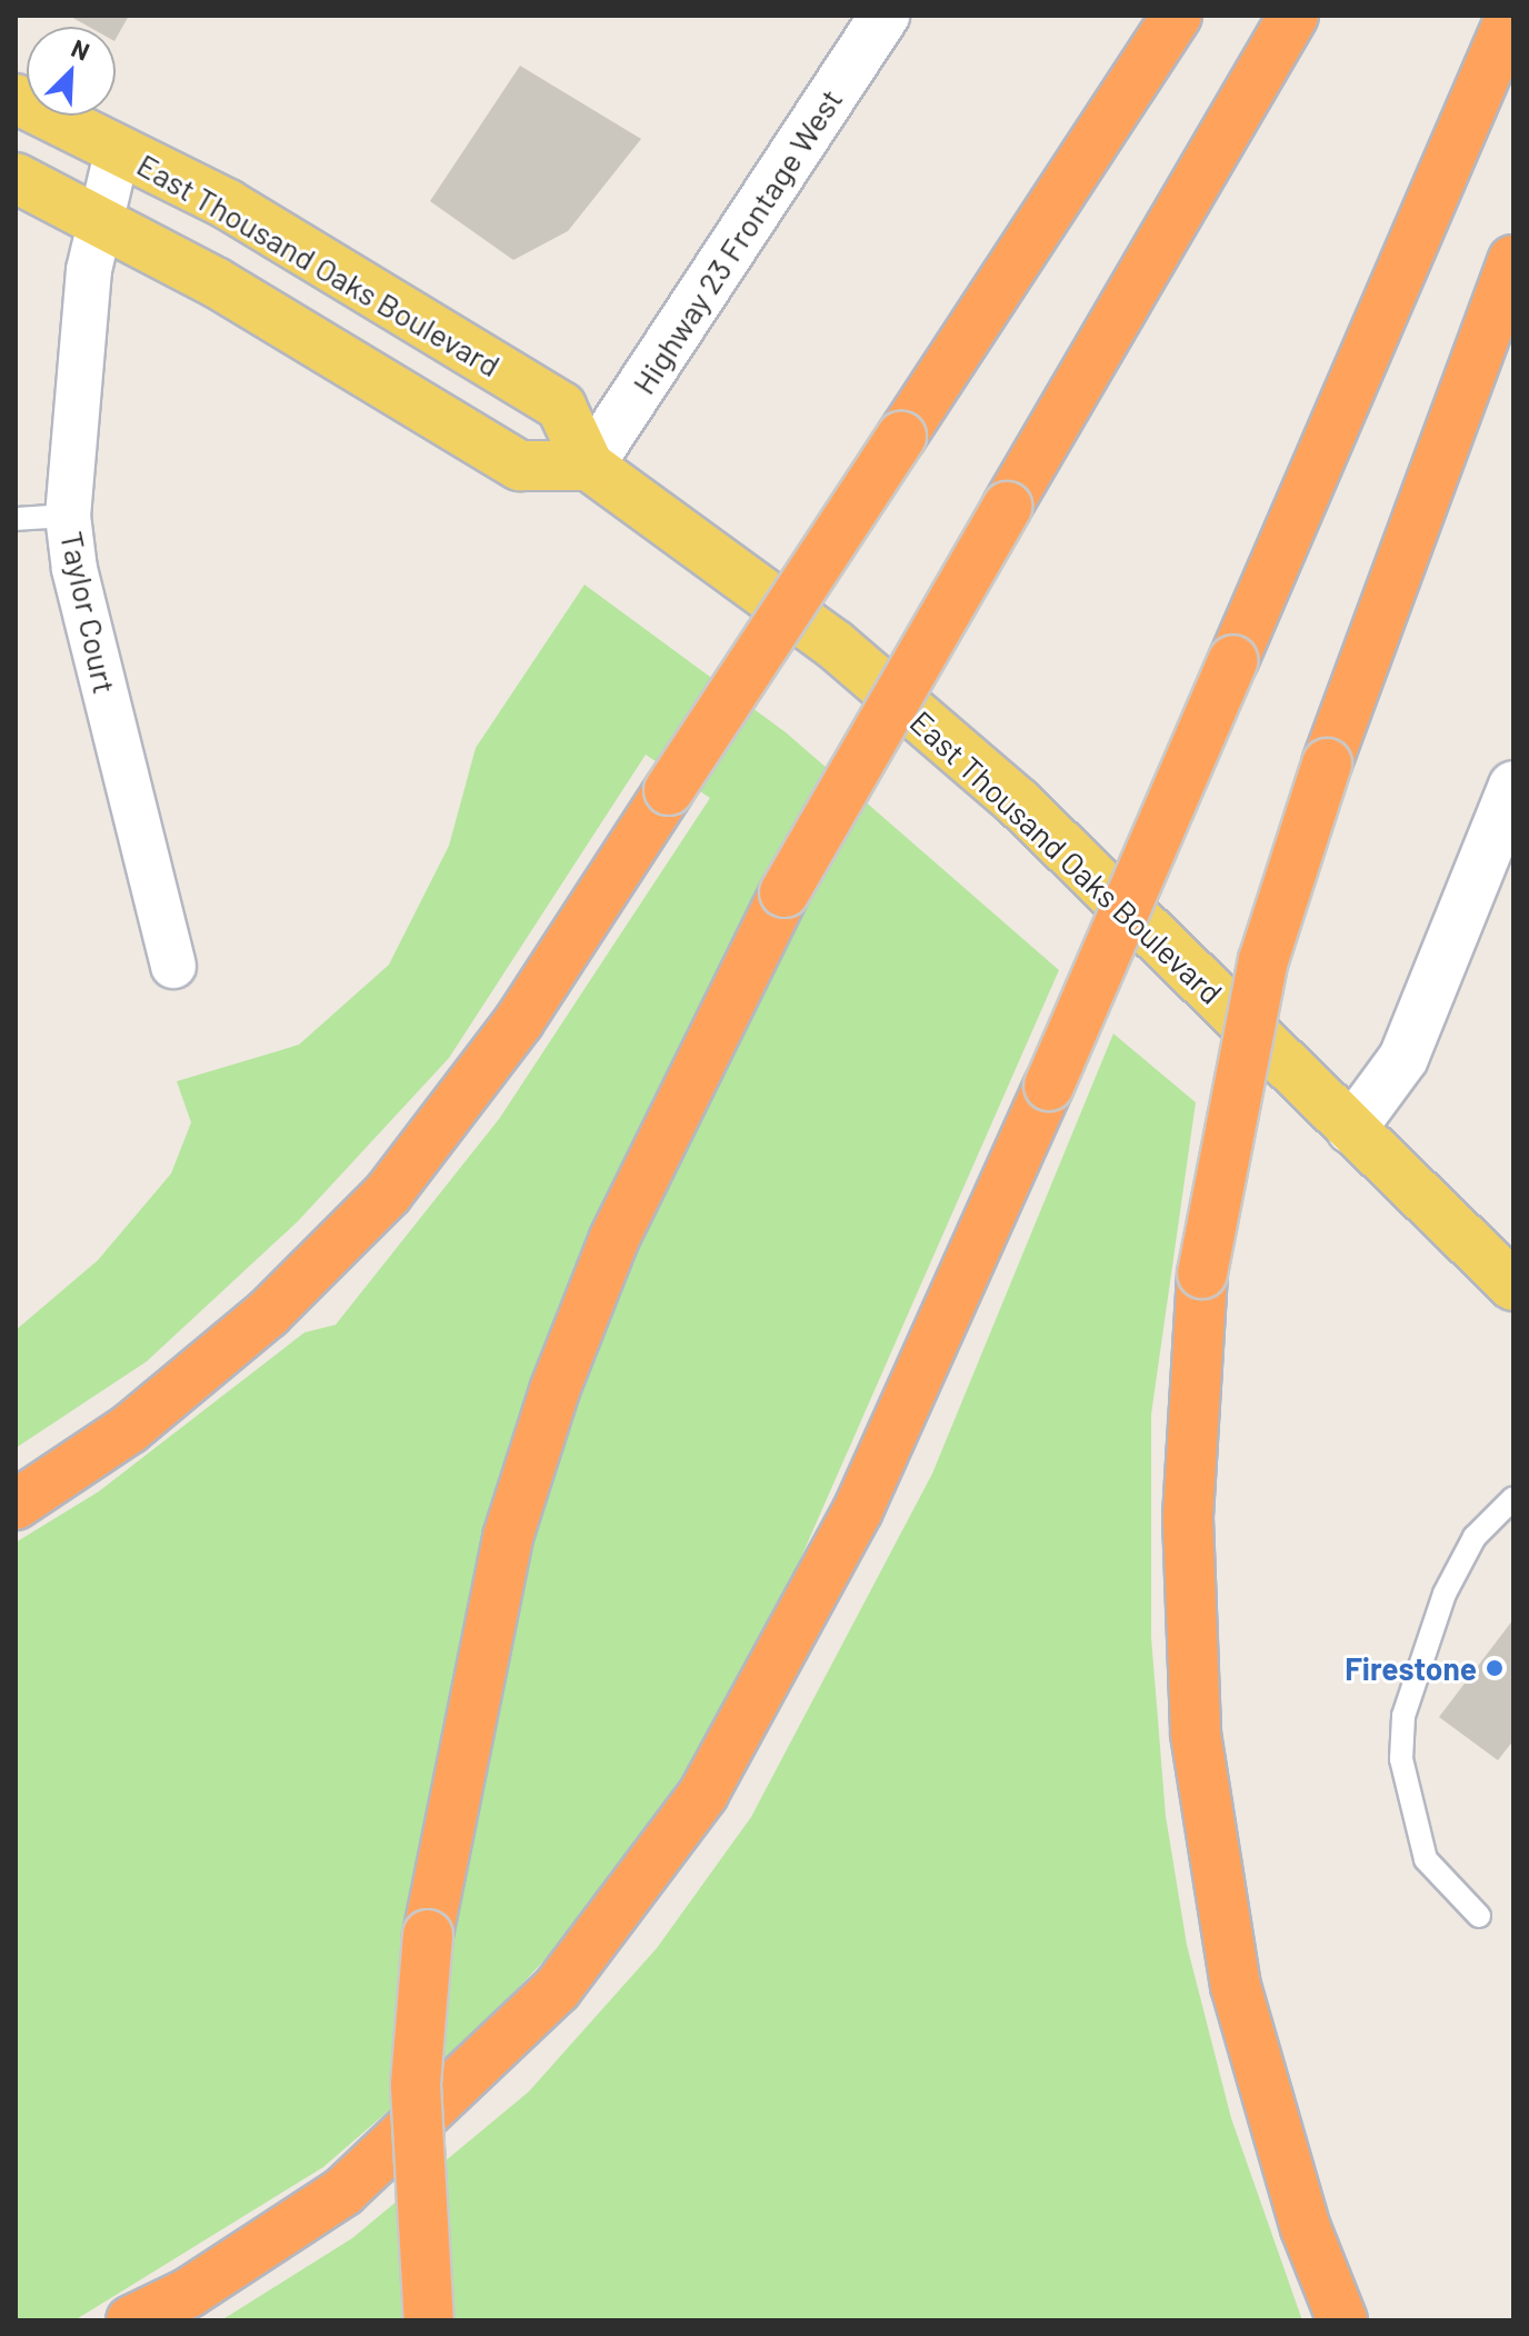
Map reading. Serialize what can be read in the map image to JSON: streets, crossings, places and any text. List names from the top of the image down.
{
  "streets": {
    "main road": ["Highway 23 Frontage West", "East Thousand Oaks Boulevard"],
    "street": ["Taylor Court"]
  },
  "crossings": [
    ["Highway 23 Frontage West", "East Thousand Oaks Boulevard"],
    ["East Thousand Oaks Boulevard", "Taylor Court"]
  ],
  "places": ["Firestone"],
  "north": "top right"
}
